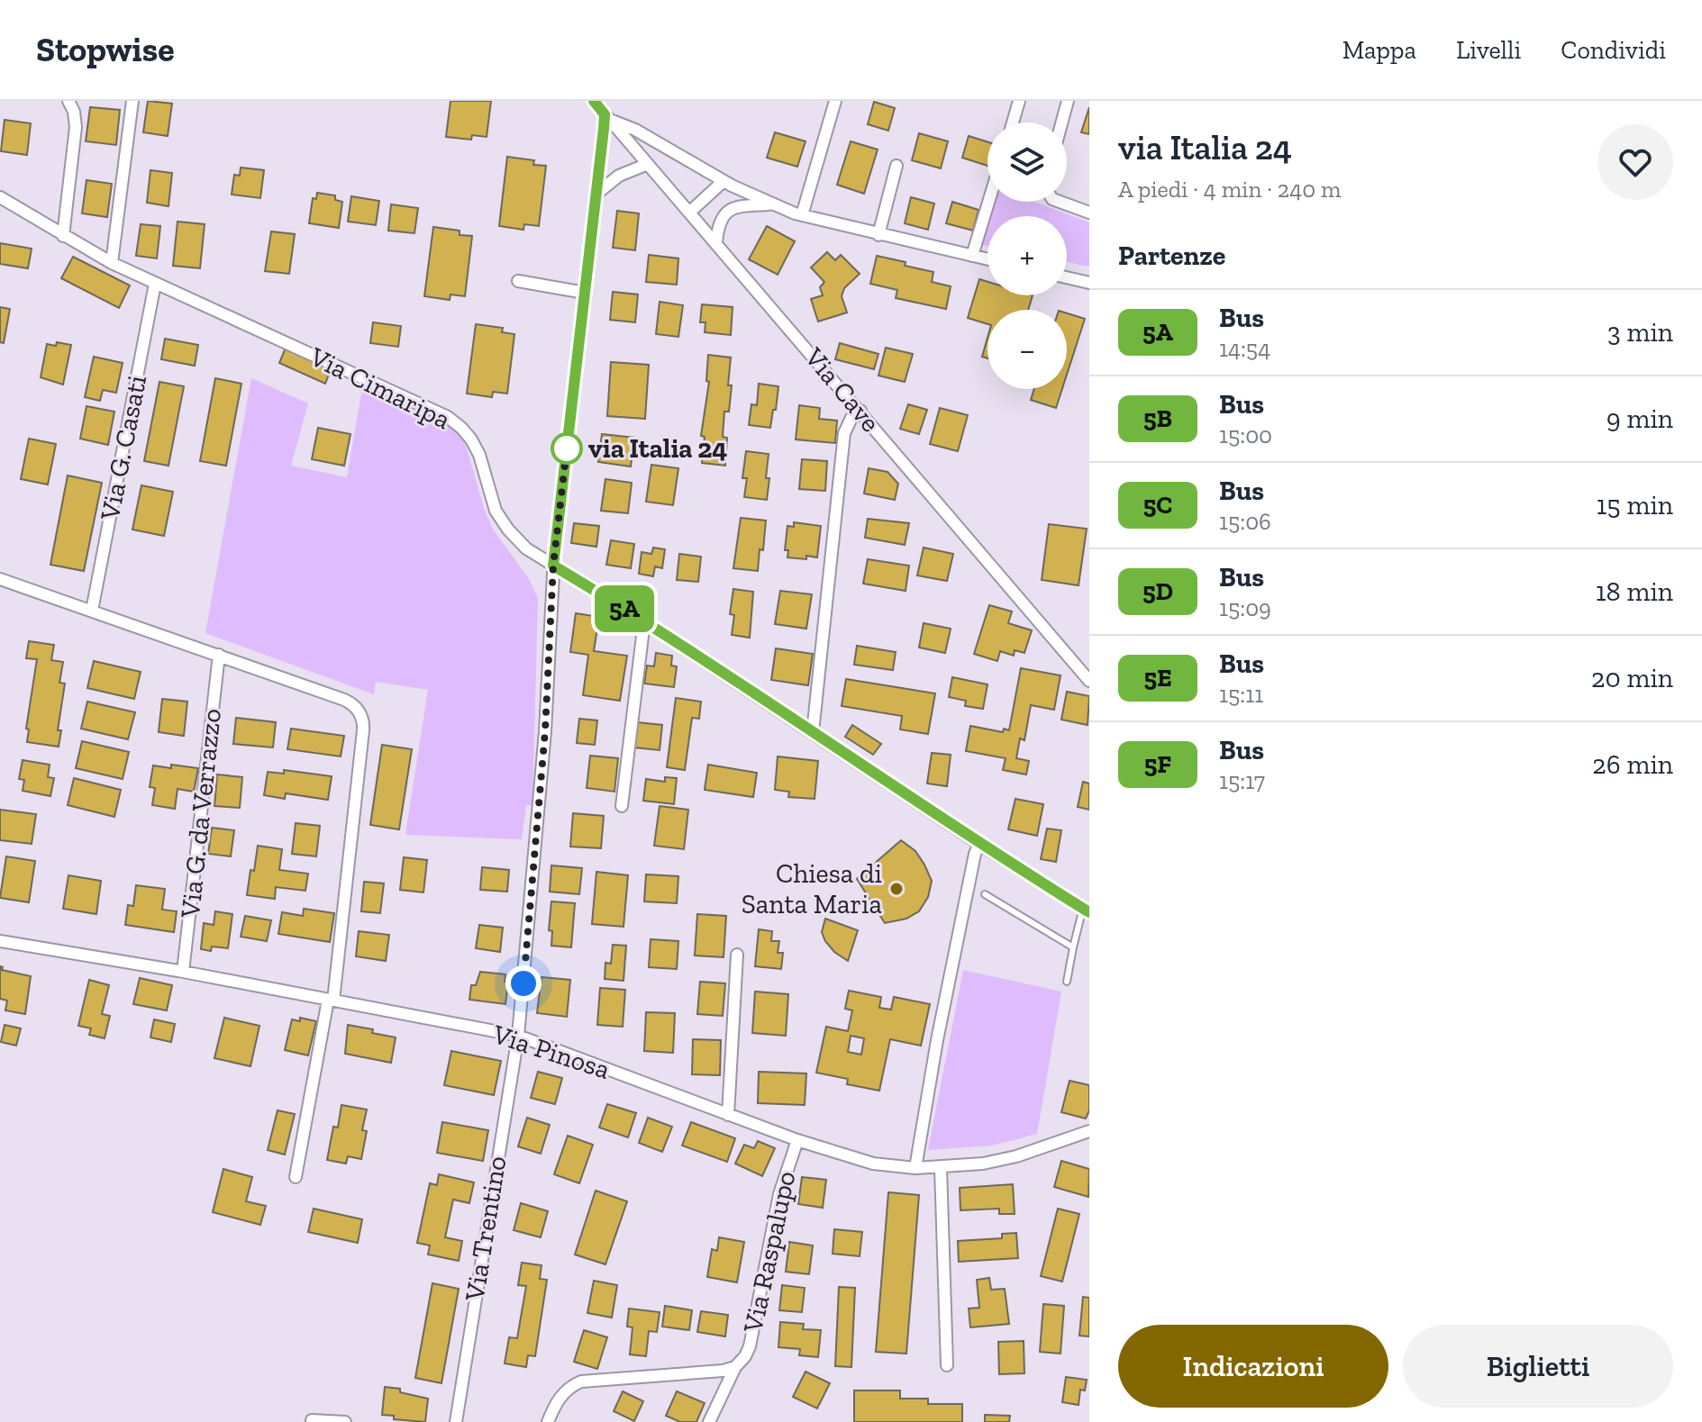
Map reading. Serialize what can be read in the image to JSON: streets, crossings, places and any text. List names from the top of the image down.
{
  "streets": {
    "street": [
      "Via Cimaripa",
      "Via Cave",
      "Via G. Casati",
      "Via G. da Verrazzo",
      "Via Pinosa",
      "Via Trentino",
      "Via Raspalupo"
    ]
  },
  "crossings": [
    ["Via Cimaripa", "Via G. Casati"],
    ["Via Cimaripa", "Via Trentino"],
    ["Via Cave", "Via Trentino"],
    ["Via G. da Verrazzo", "Via Pinosa"],
    ["Via Pinosa", "Via Trentino"],
    ["Via Pinosa", "Via Raspalupo"]
  ],
  "places": ["via Italia 24", "Chiesa di Santa Maria"],
  "lines": ["bus line 5A"],
  "page": {
    "header": "Stopwise",
    "nav": ["Mappa", "Livelli", "Condividi"],
    "on_map": "5A",
    "heading": [
      ["via Italia 24", "A piedi · 4 min · 240 m"],
      "Partenze"
    ],
    "map_buttons": ["+", "−"],
    "list": [
      {
        "mark": "5A",
        "name": "Bus",
        "note": "14:54",
        "value": "3 min"
      },
      {
        "mark": "5B",
        "name": "Bus",
        "note": "15:00",
        "value": "9 min"
      },
      {
        "mark": "5C",
        "name": "Bus",
        "note": "15:06",
        "value": "15 min"
      },
      {
        "mark": "5D",
        "name": "Bus",
        "note": "15:09",
        "value": "18 min"
      },
      {
        "mark": "5E",
        "name": "Bus",
        "note": "15:11",
        "value": "20 min"
      },
      {
        "mark": "5F",
        "name": "Bus",
        "note": "15:17",
        "value": "26 min"
      }
    ],
    "buttons": ["Indicazioni", "Biglietti"]
  }
}
